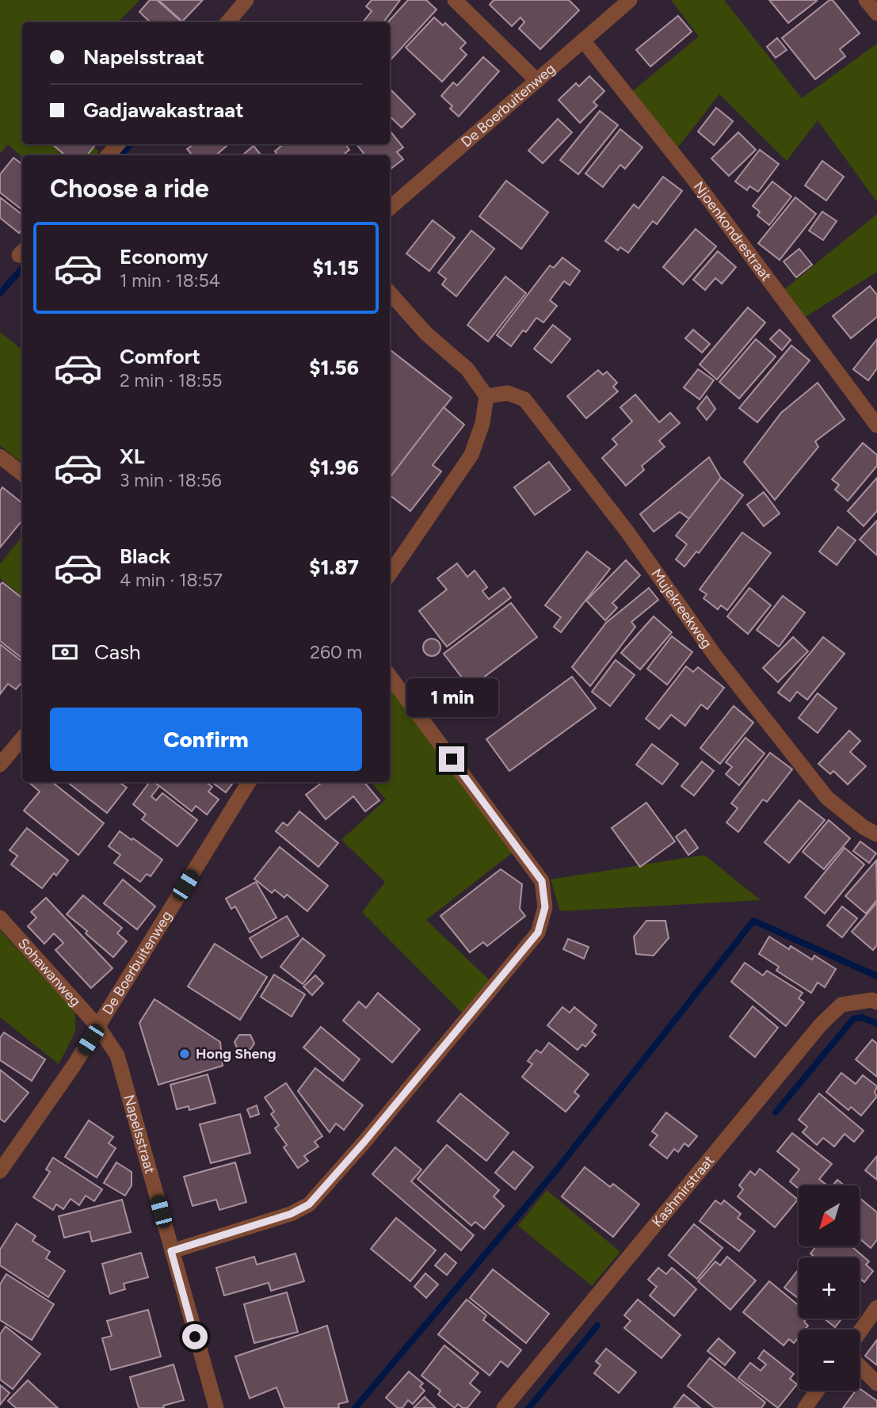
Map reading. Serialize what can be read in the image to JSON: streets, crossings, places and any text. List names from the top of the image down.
{
  "streets": {
    "street": [
      "De Boerbuitenweg",
      "Njoenkondrestraat",
      "Mujekreekweg",
      "Sohawanweg",
      "Napelsstraat",
      "Kashmirstraat"
    ]
  },
  "crossings": [
    ["De Boerbuitenweg", "Njoenkondrestraat"],
    ["De Boerbuitenweg", "Sohawanweg"],
    ["De Boerbuitenweg", "Napelsstraat"],
    ["Sohawanweg", "Napelsstraat"]
  ],
  "places": ["Hong Sheng"],
  "north": "bottom left",
  "page": {
    "banner": ["Napelsstraat", "Gadjawakastraat"],
    "heading": "Choose a ride",
    "list": [
      {
        "name": "Economy",
        "note": "1 min · 18:54",
        "value": "$1.15"
      },
      {
        "name": "Comfort",
        "note": "2 min · 18:55",
        "value": "$1.56"
      },
      {
        "name": "XL",
        "note": "3 min · 18:56",
        "value": "$1.96"
      },
      {
        "name": "Black",
        "note": "4 min · 18:57",
        "value": "$1.87"
      }
    ],
    "pay": ["Cash", "260 m"],
    "bubble": "1 min",
    "buttons": "Confirm",
    "map_buttons": ["+", "−"]
  }
}
